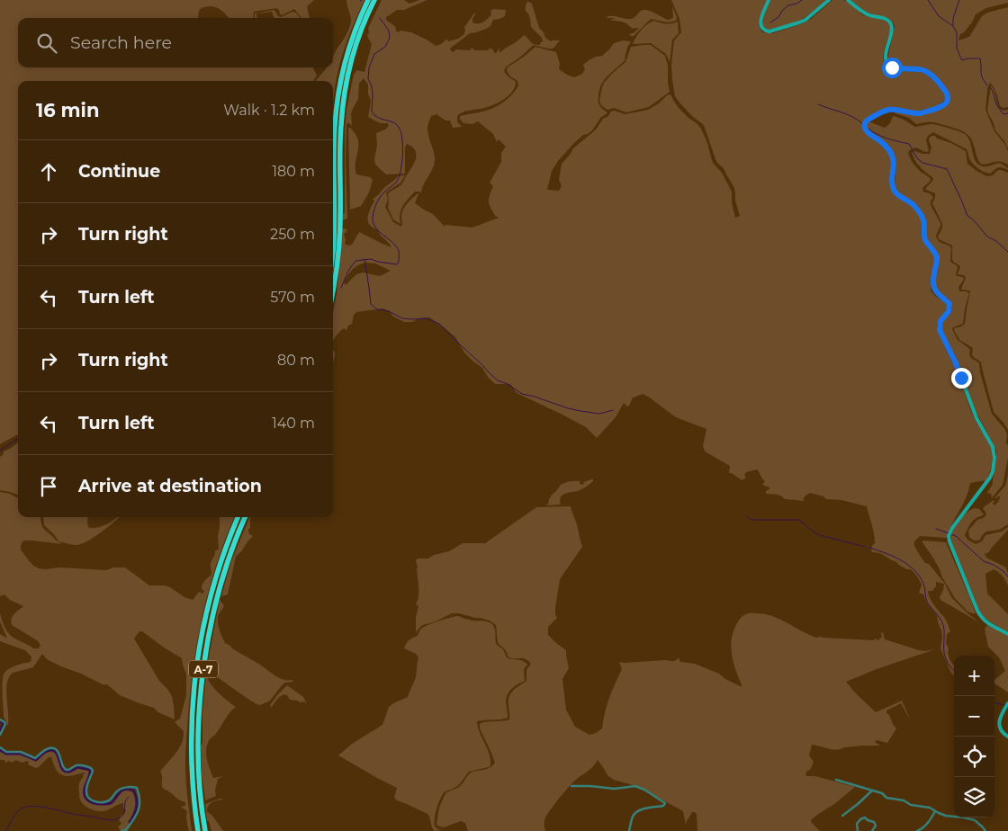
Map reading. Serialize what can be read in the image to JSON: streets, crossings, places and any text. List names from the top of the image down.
{
  "streets": {
    "highway": ["A-7"]
  },
  "page": {
    "search": "Search here",
    "heading": ["16 min", "Walk · 1.2 km"],
    "list": [
      ["Continue", "180 m"],
      ["Turn right", "250 m"],
      ["Turn left", "570 m"],
      ["Turn right", "80 m"],
      ["Turn left", "140 m"],
      "Arrive at destination"
    ],
    "map_buttons": ["+", "−"]
  }
}
